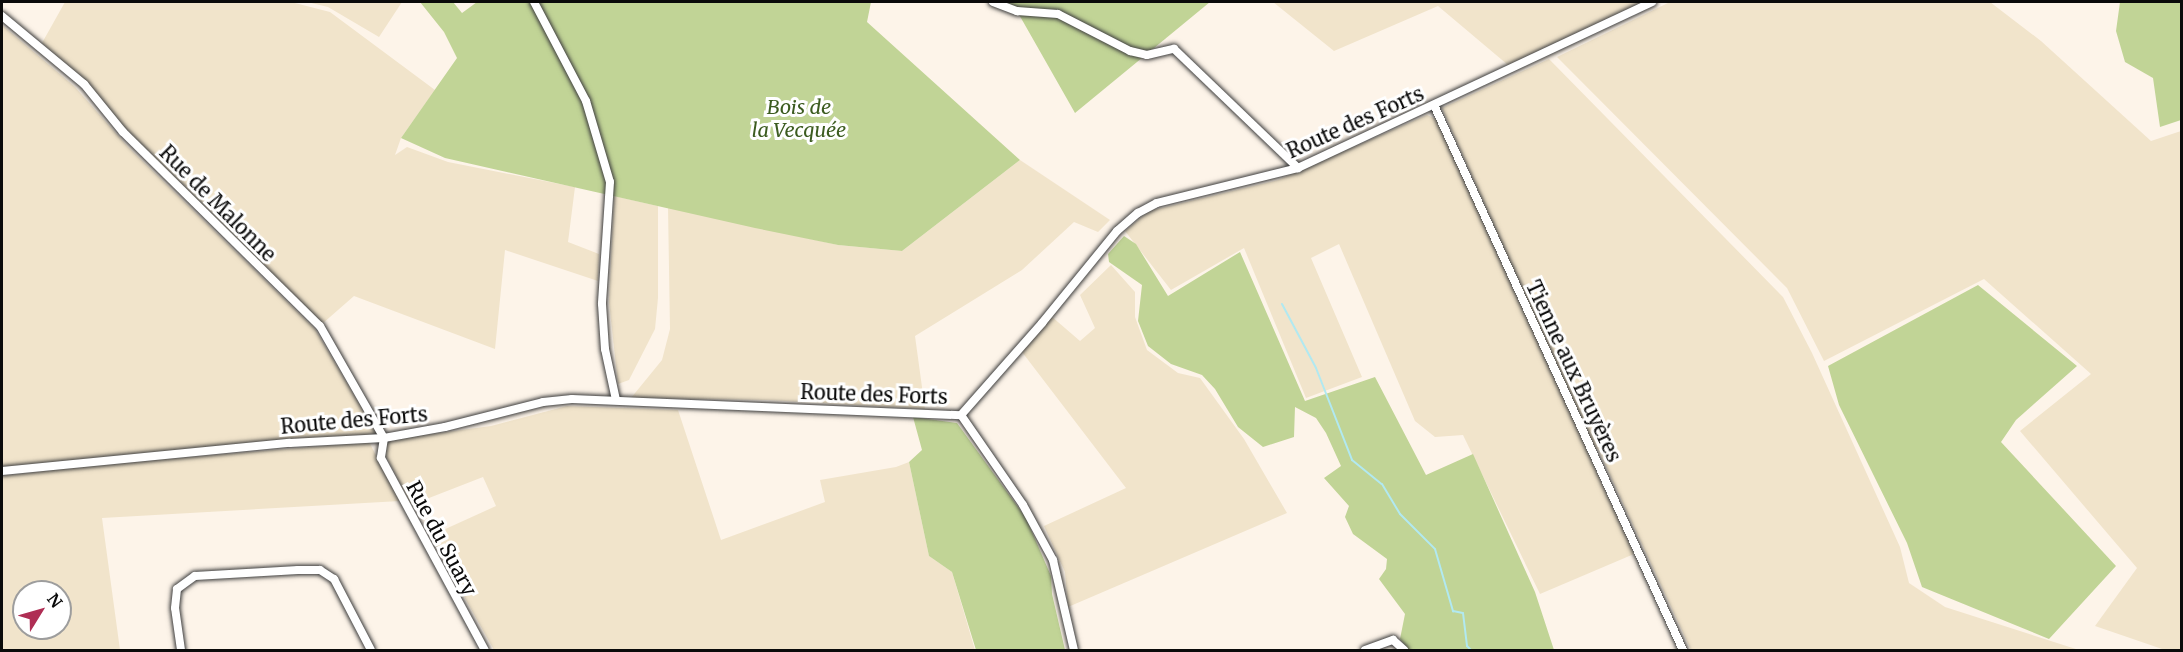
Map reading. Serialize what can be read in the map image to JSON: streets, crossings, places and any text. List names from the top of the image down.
{
  "streets": {
    "street": [
      "Route des Forts",
      "Rue de Malonne",
      "Tienne aux Bruyères",
      "Rue du Suary"
    ]
  },
  "crossings": [
    ["Route des Forts", "Rue de Malonne"],
    ["Route des Forts", "Tienne aux Bruyères"],
    ["Route des Forts", "Rue du Suary"],
    ["Rue de Malonne", "Rue du Suary"]
  ],
  "parks": ["Bois de la Vecquée"],
  "north": "top right"
}
